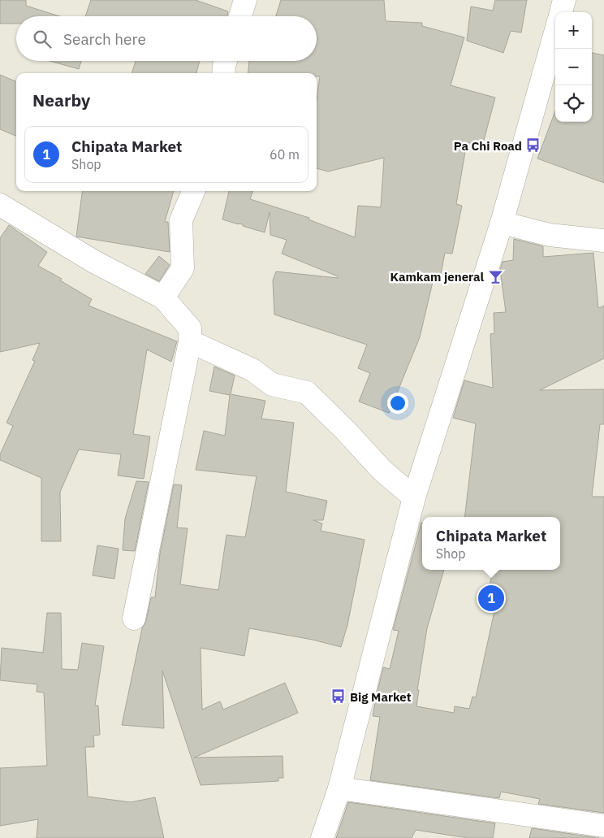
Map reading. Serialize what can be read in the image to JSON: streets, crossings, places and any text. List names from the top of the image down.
{
  "places": {
    "bus stop": ["Pa Chi Road", "Big Market"],
    "bar": ["Kamkam jeneral"]
  },
  "page": {
    "map_buttons": ["+", "−"],
    "search": "Search here",
    "heading": "Nearby",
    "list": [
      {
        "mark": "1",
        "name": "Chipata Market",
        "note": "Shop",
        "value": "60 m"
      }
    ],
    "popup": ["Chipata Market", "Shop"],
    "pins": "1"
  }
}
